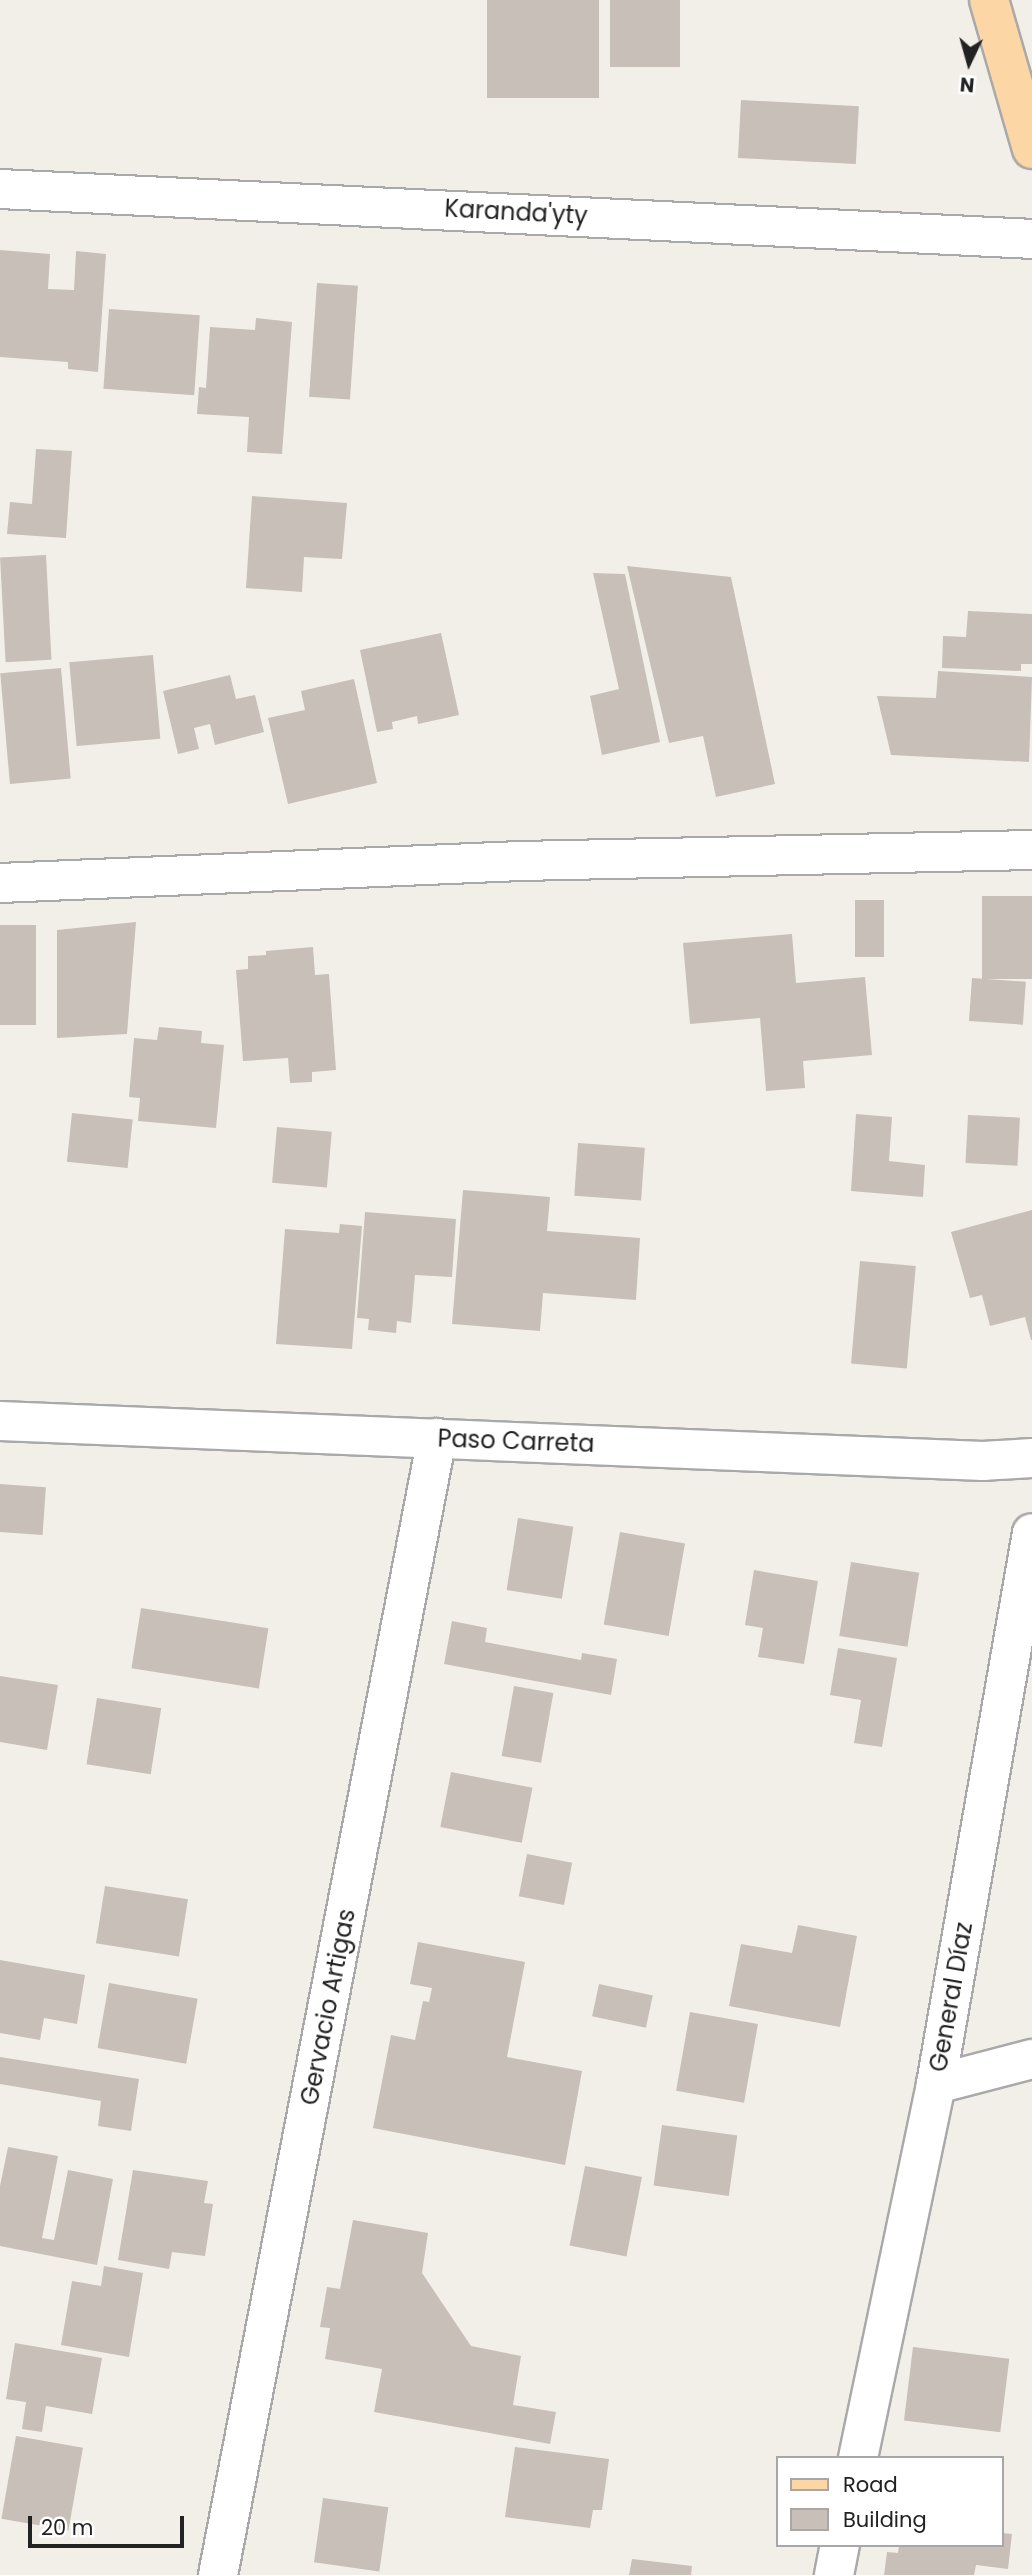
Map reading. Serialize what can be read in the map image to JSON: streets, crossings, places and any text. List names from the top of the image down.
{
  "streets": {
    "street": [
      "Karanda'yty",
      "Paso Carreta",
      "General Díaz",
      "Gervacio Artigas"
    ]
  },
  "crossings": [
    ["Paso Carreta", "Gervacio Artigas"]
  ],
  "legend": ["Road", "Building"],
  "scale_bar": "20 m",
  "north": "bottom"
}
